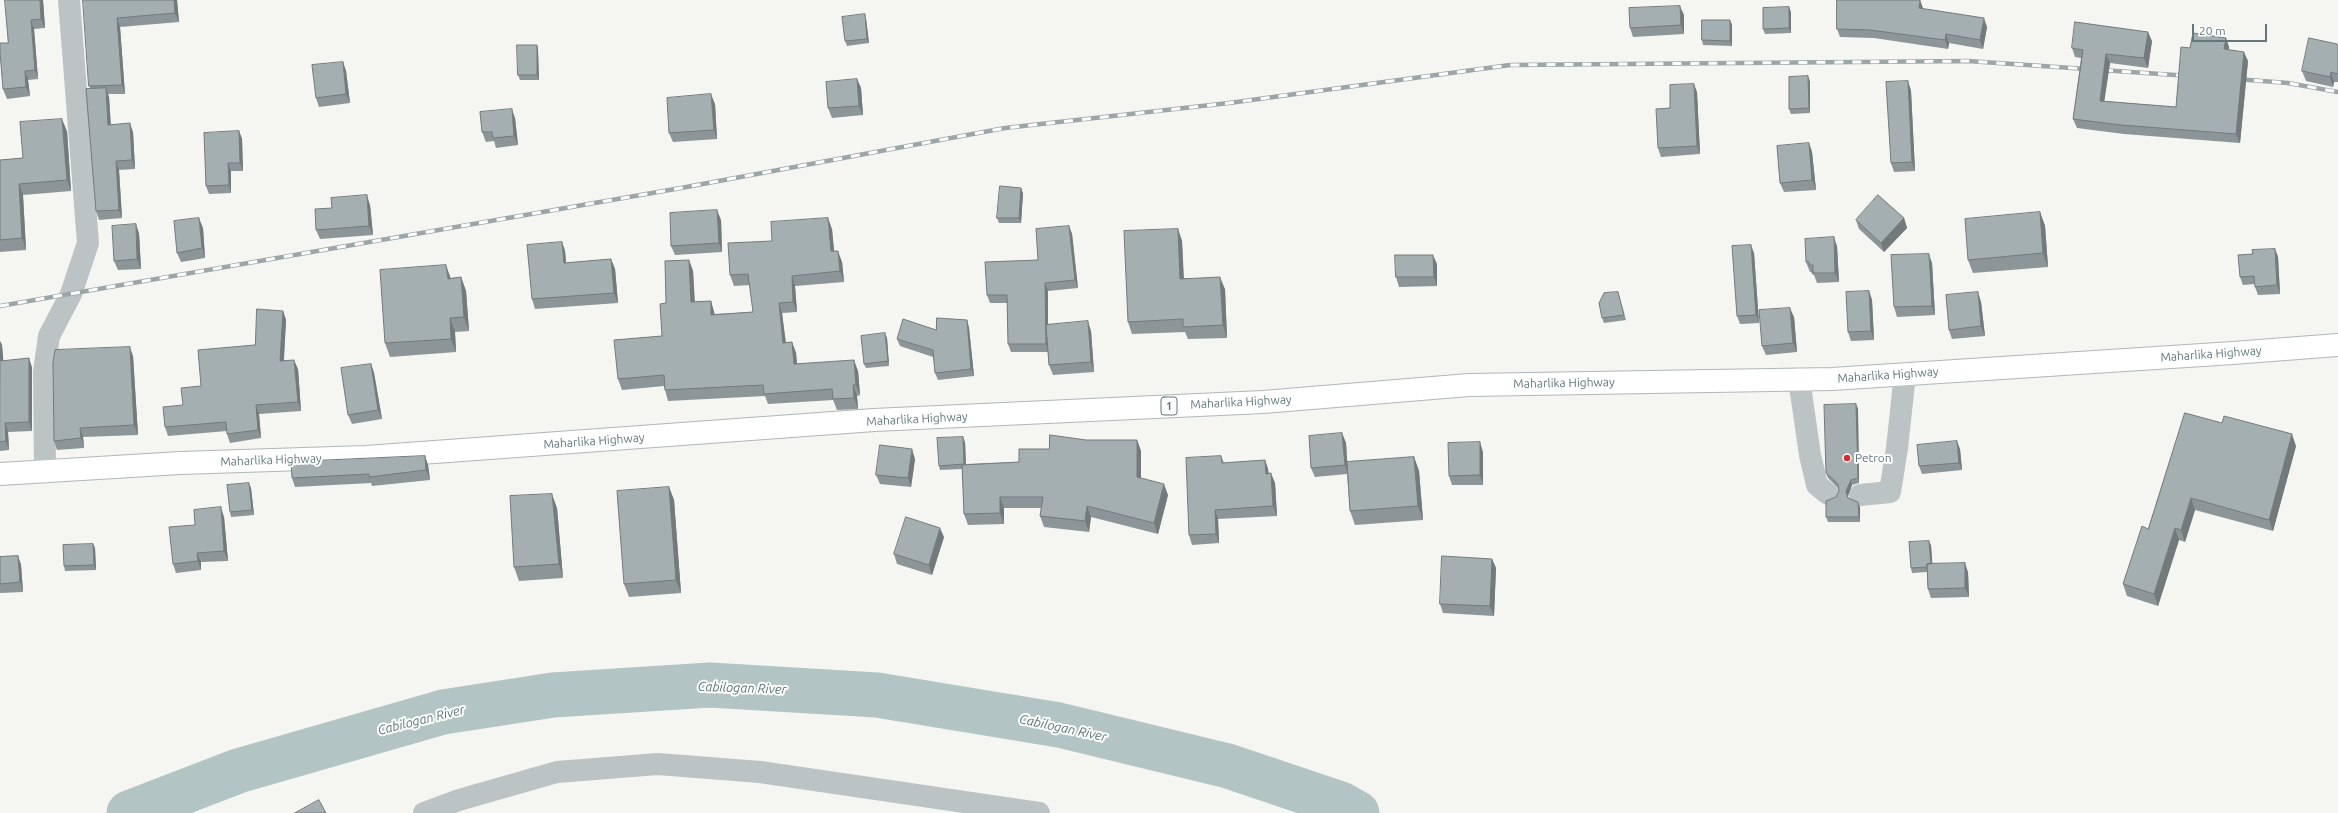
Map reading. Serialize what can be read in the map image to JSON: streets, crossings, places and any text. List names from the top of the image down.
{
  "streets": {
    "highway": ["Maharlika Highway", "1"]
  },
  "water": ["Cabilogan River"],
  "places": ["Petron"],
  "scale_bar": "20 m"
}
